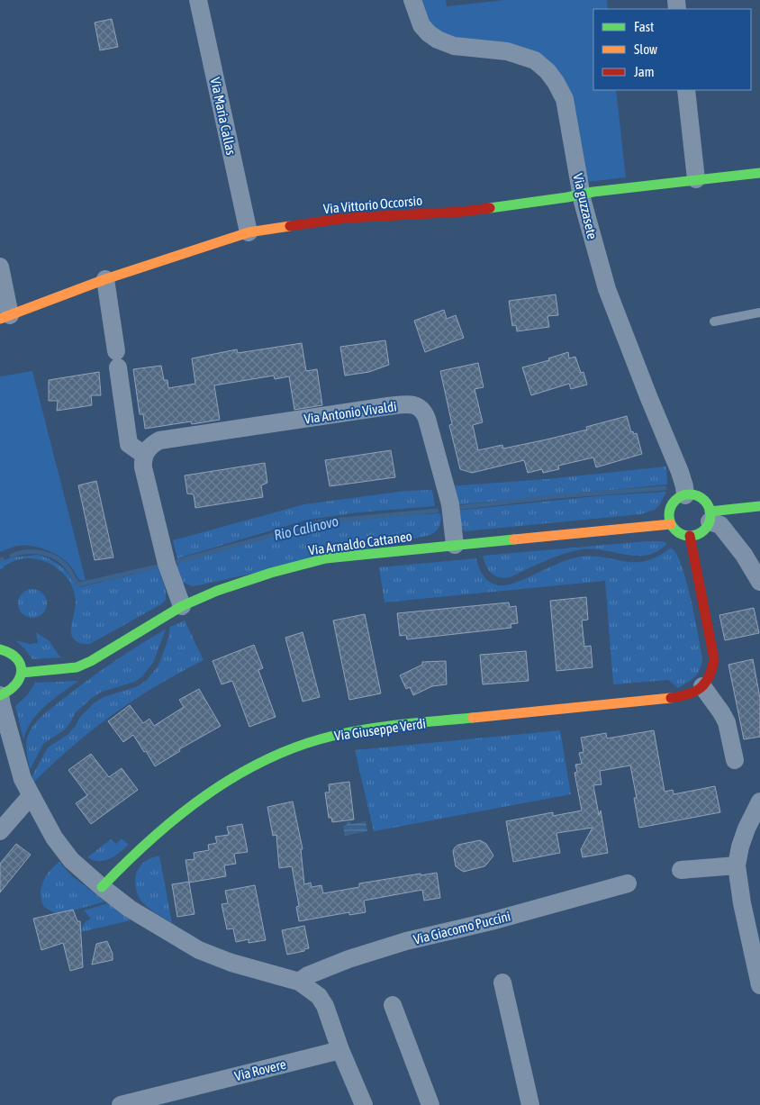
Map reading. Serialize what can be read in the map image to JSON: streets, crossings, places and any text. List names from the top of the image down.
{
  "streets": {
    "street": [
      "Via Maria Callas",
      "Via Vittorio Occorsio",
      "Via guzzasete",
      "Via Antonio Vivaldi",
      "Via Arnaldo Cattaneo",
      "Via Giuseppe Verdi",
      "Via Giacomo Puccini",
      "Via Rovere"
    ]
  },
  "crossings": [
    ["Via Maria Callas", "Via Vittorio Occorsio"],
    ["Via Vittorio Occorsio", "Via guzzasete"],
    ["Via guzzasete", "Via Arnaldo Cattaneo"],
    ["Via Antonio Vivaldi", "Via Arnaldo Cattaneo"]
  ],
  "water": ["Rio Calinovo"],
  "legend": ["Fast", "Slow", "Jam"]
}
